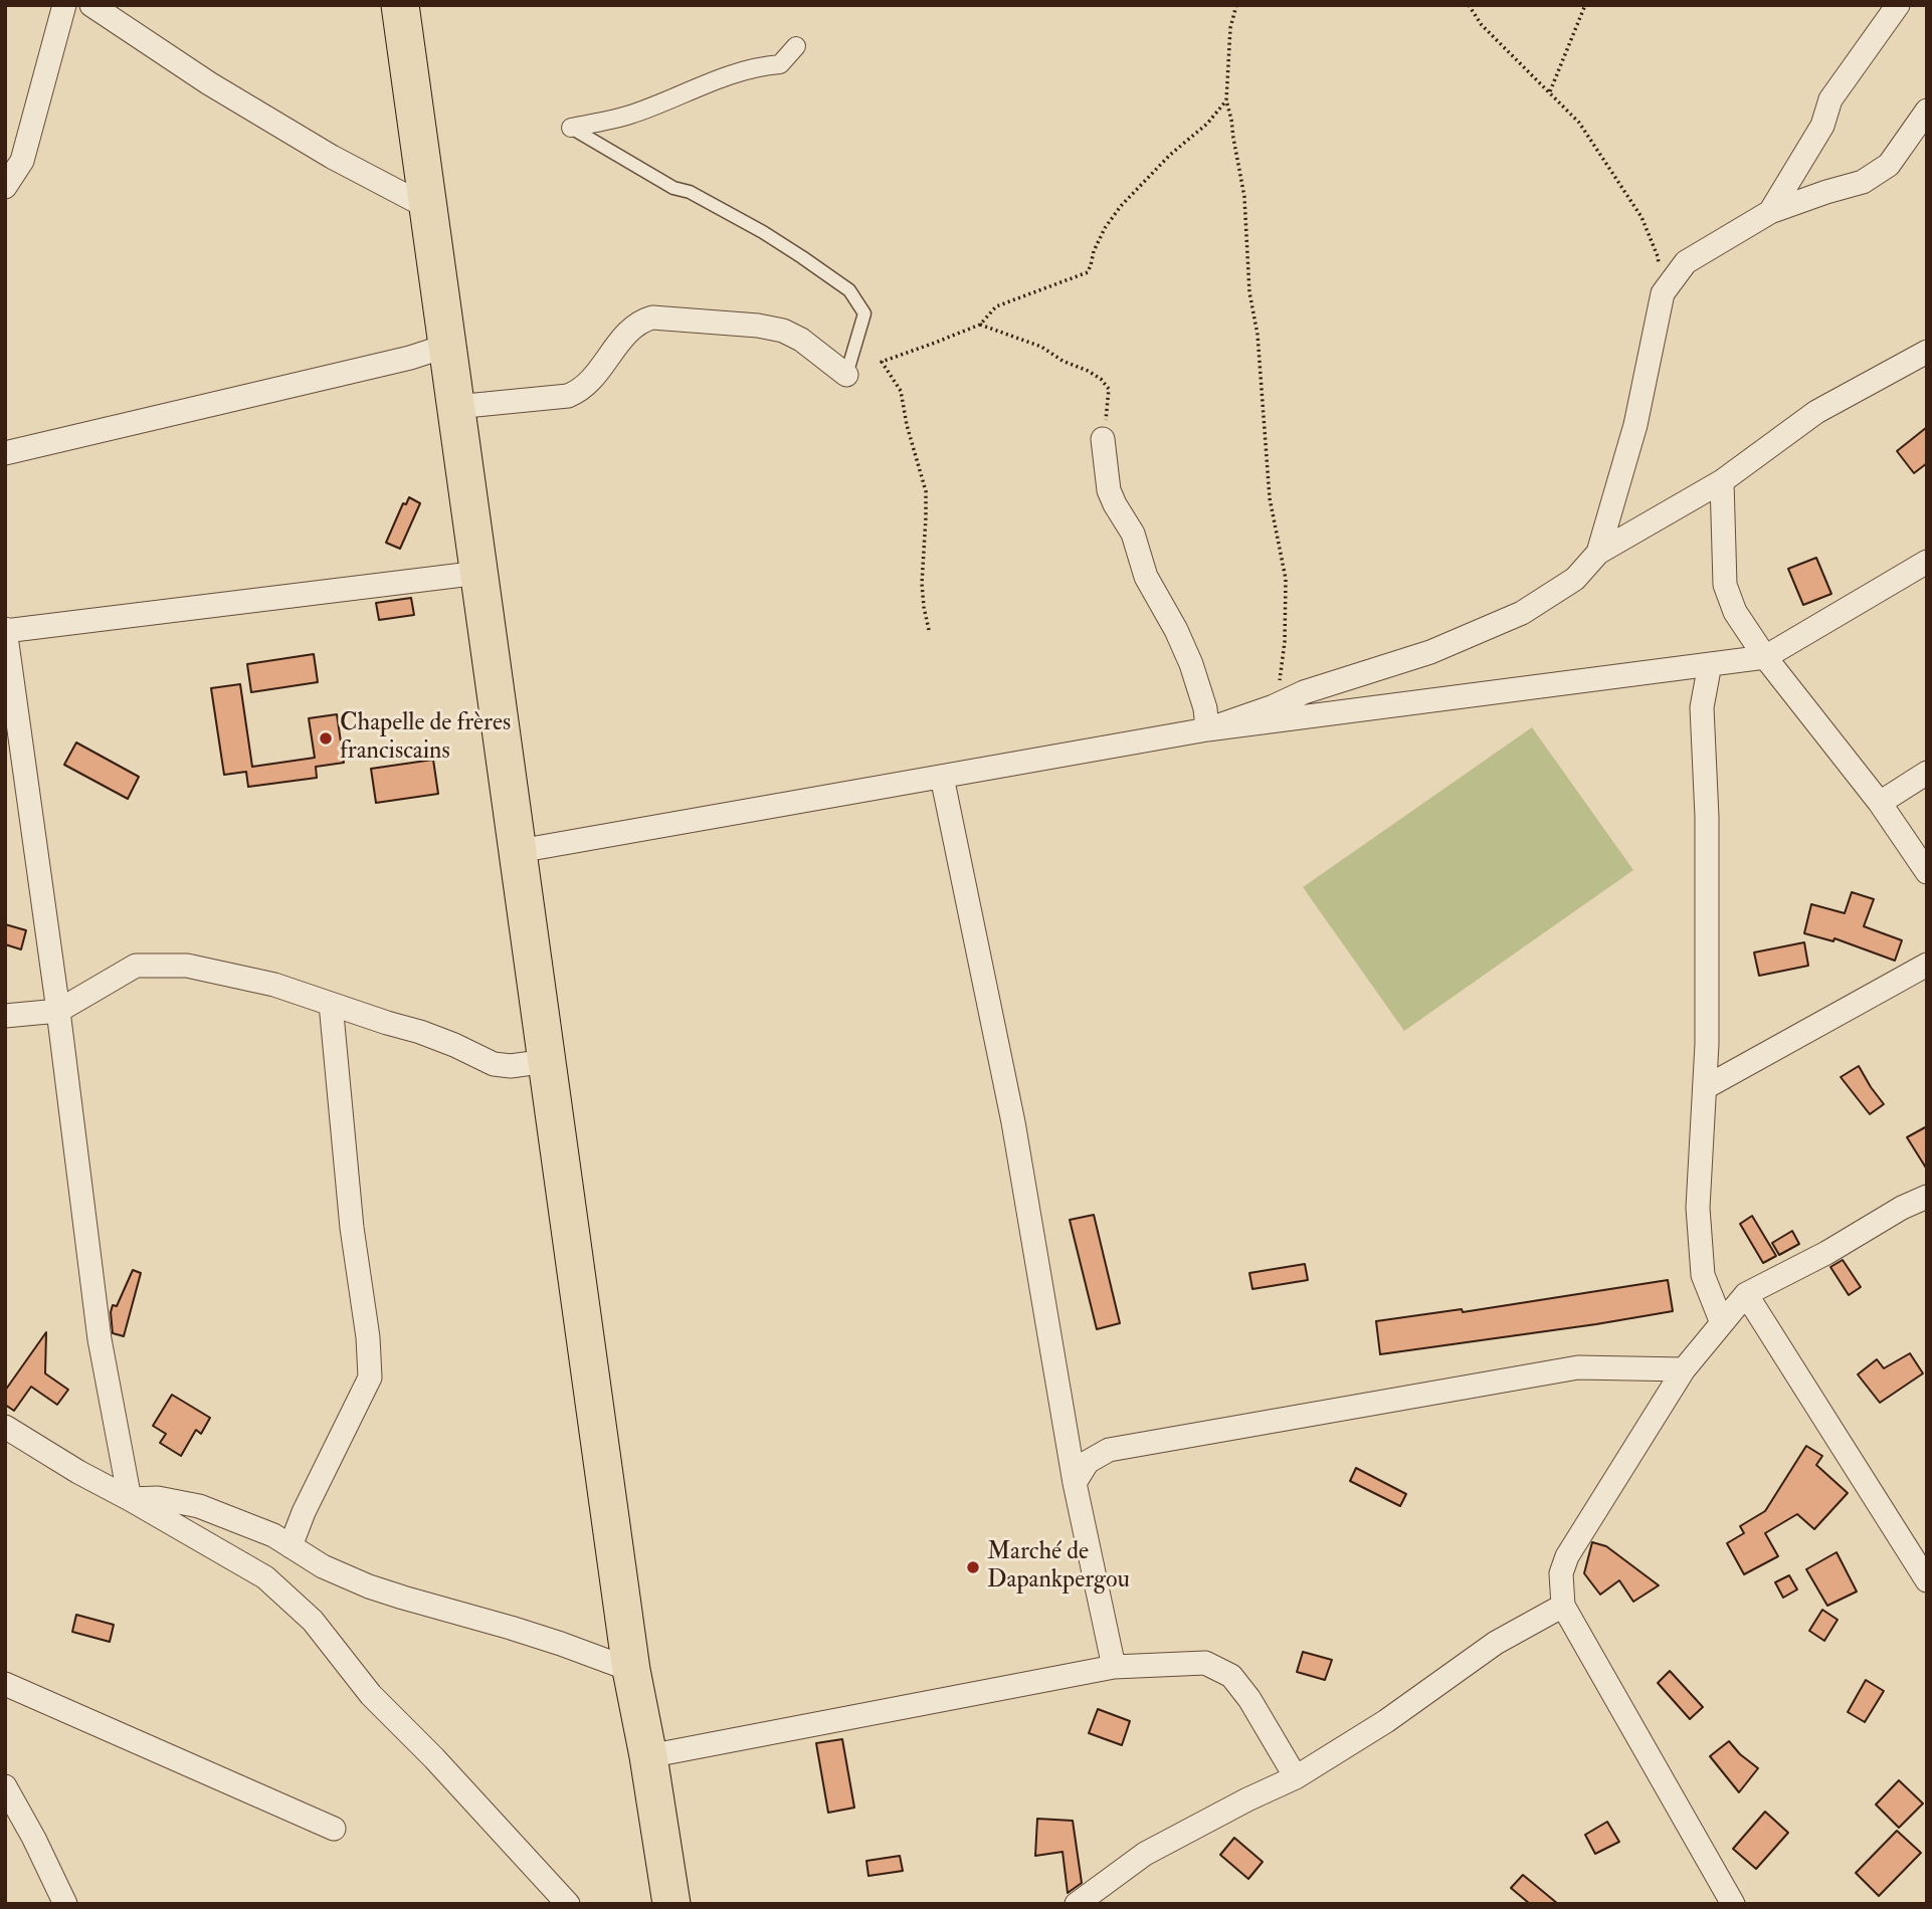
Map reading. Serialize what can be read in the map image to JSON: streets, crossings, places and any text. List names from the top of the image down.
{
  "places": ["Chapelle de frères franciscains", "Marché de Dapankpergou"]
}
